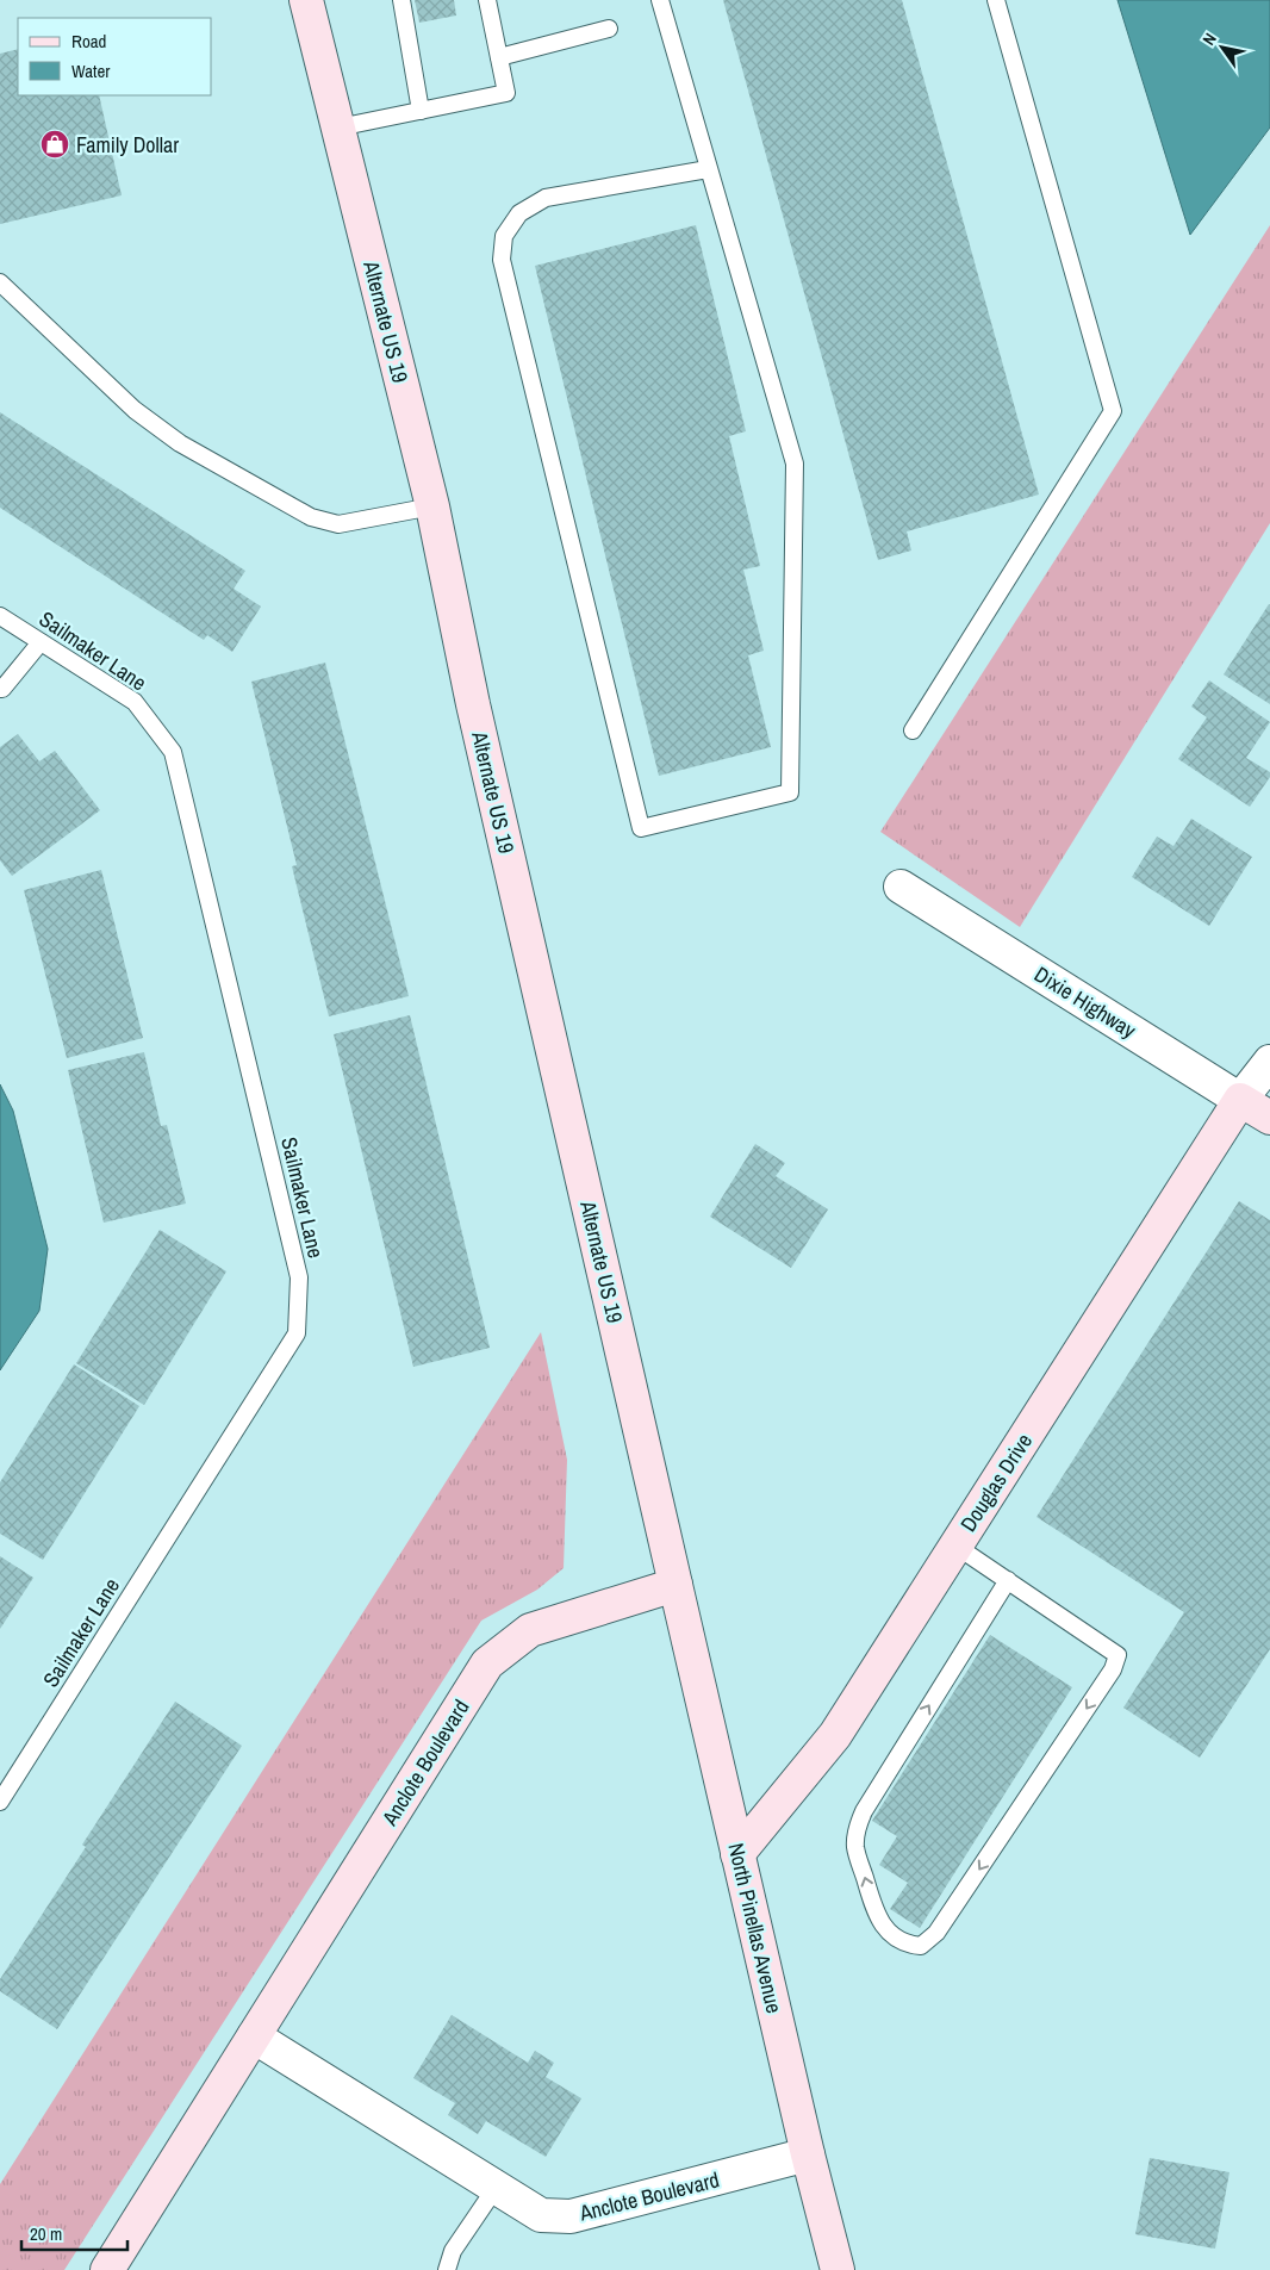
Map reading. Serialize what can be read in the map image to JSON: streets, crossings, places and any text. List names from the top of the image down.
{
  "streets": {
    "main road": [
      "Alternate US 19",
      "Dixie Highway",
      "Douglas Drive",
      "Anclote Boulevard",
      "North Pinellas Avenue"
    ],
    "lane": ["Sailmaker Lane"]
  },
  "crossings": [
    ["Alternate US 19", "Anclote Boulevard"],
    ["Alternate US 19", "North Pinellas Avenue"],
    ["Dixie Highway", "Douglas Drive"],
    ["Douglas Drive", "North Pinellas Avenue"],
    ["Anclote Boulevard", "North Pinellas Avenue"]
  ],
  "places": {
    "shop": ["Family Dollar"]
  },
  "legend": ["Road", "Water"],
  "scale_bar": "20 m",
  "north": "top left"
}
